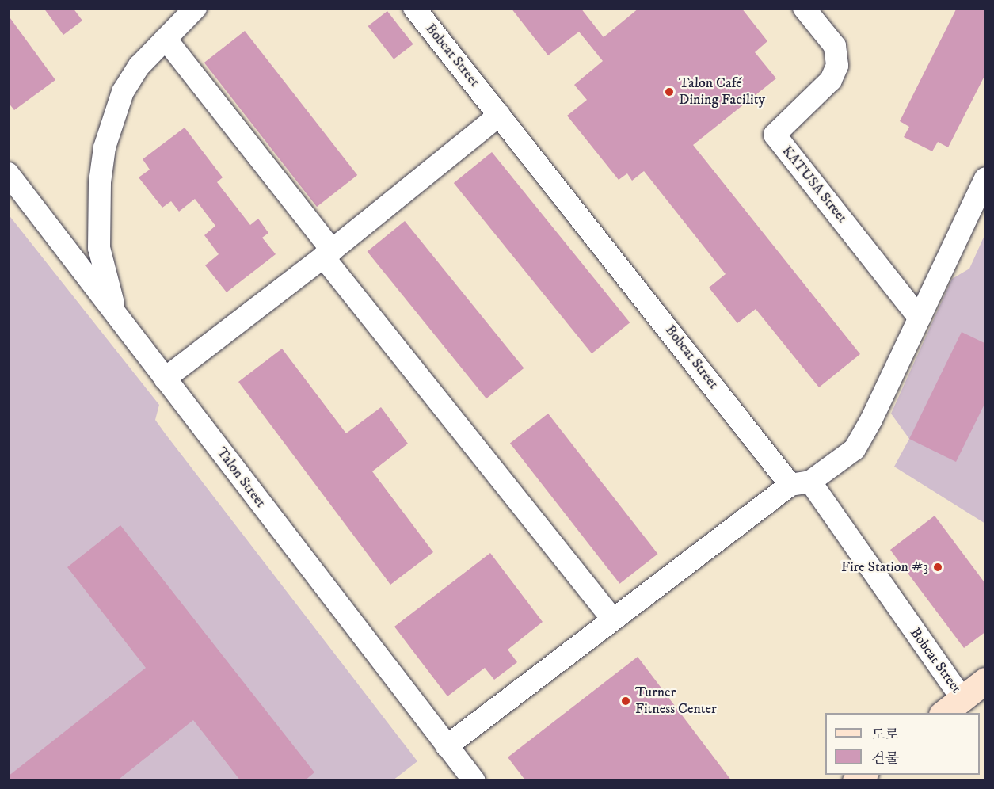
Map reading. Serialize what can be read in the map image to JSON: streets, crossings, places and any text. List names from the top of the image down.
{
  "streets": {
    "street": ["Bobcat Street", "KATUSA Street", "Talon Street"]
  },
  "places": ["Talon Café Dining Facility", "Fire Station #3", "Turner Fitness Center"],
  "legend": ["도로", "건물"]
}
